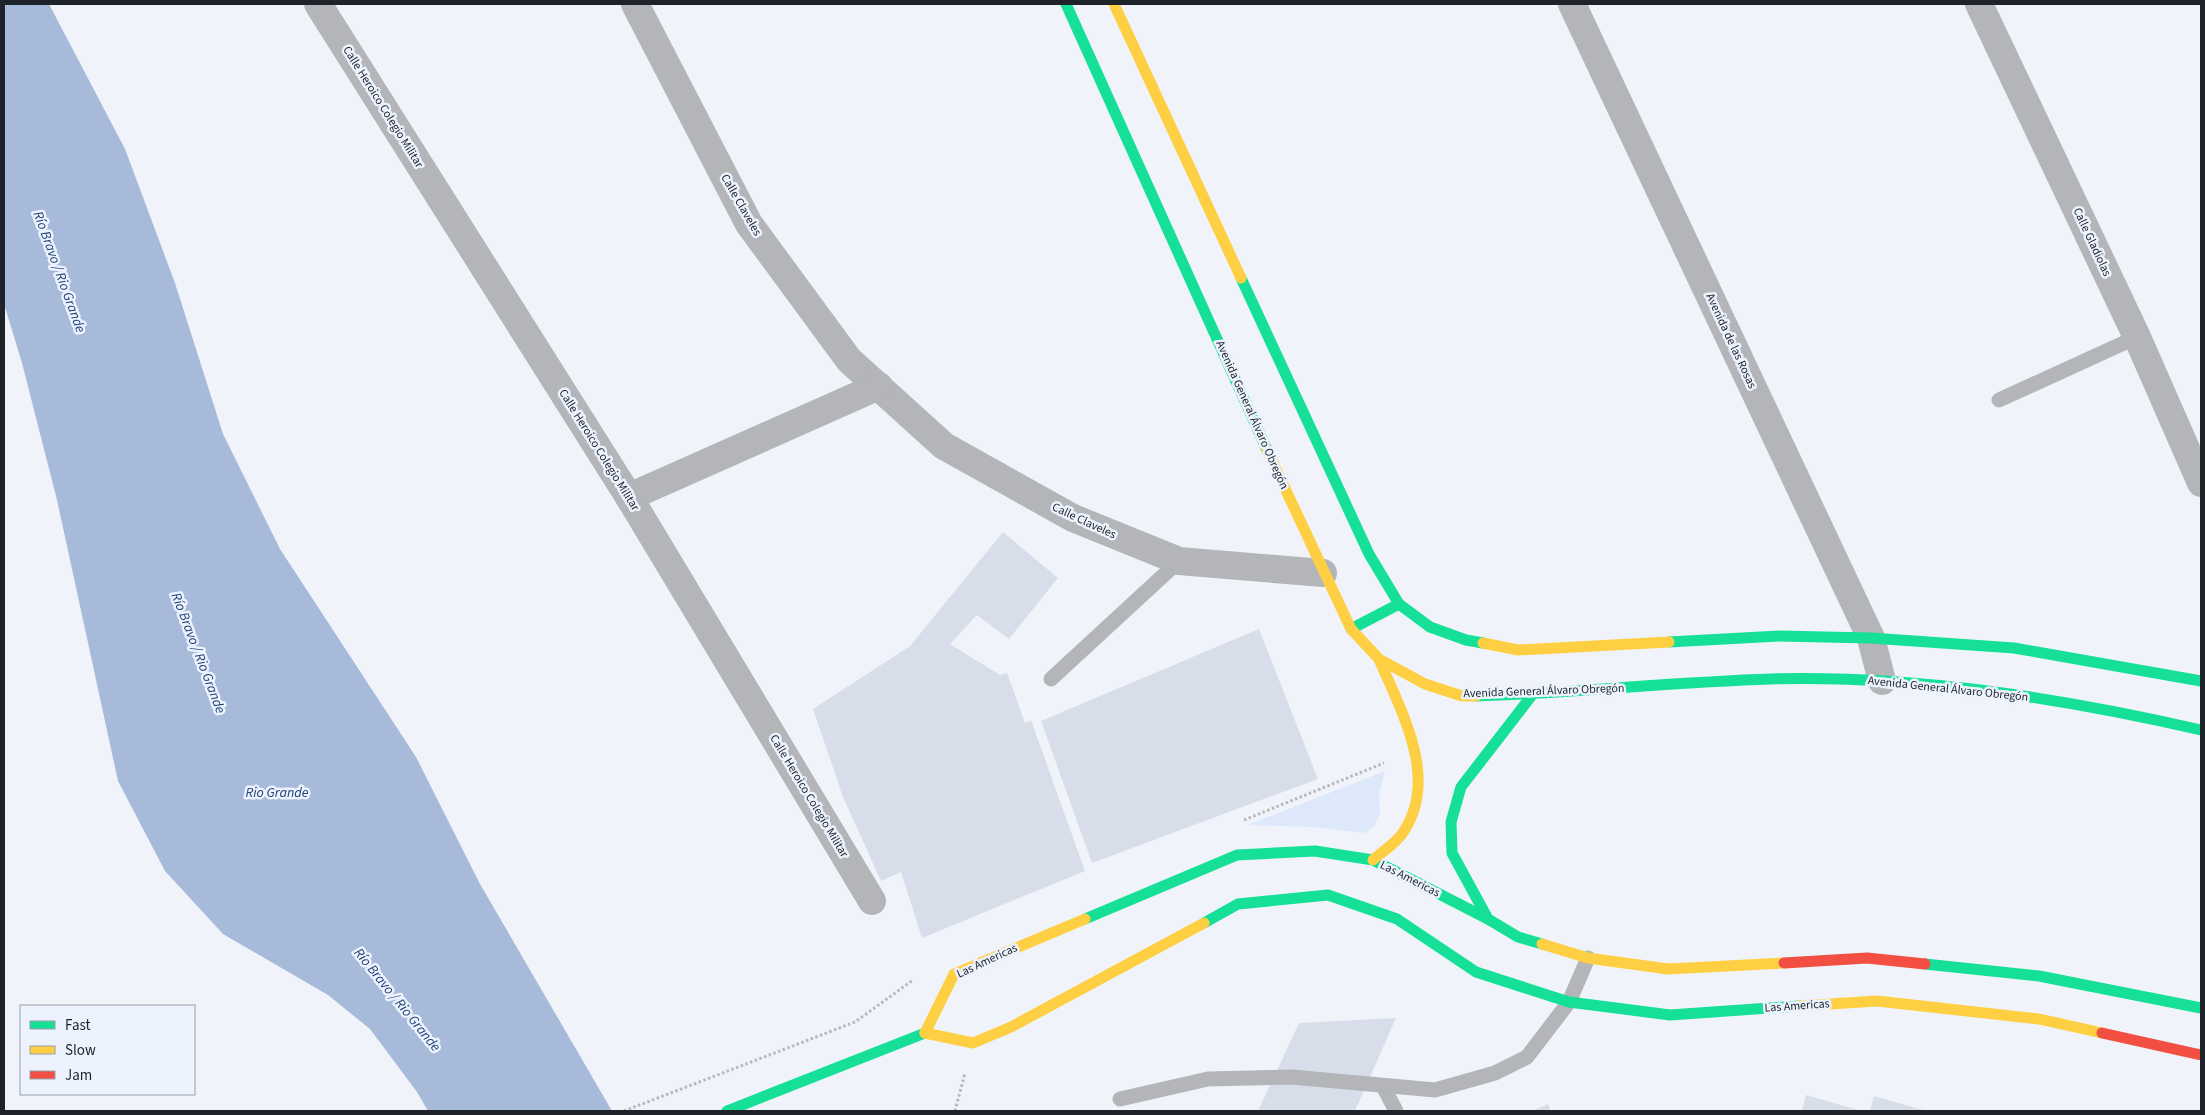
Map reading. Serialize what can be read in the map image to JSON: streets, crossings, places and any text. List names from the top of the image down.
{
  "streets": {
    "main road": ["Avenida General Álvaro Obregón", "Las Americas"],
    "street": [
      "Calle Heroico Colegio Militar",
      "Calle Claveles",
      "Calle Gladiolas",
      "Avenida de las Rosas"
    ]
  },
  "crossings": [
    ["Calle Claveles", "Avenida General Álvaro Obregón"],
    ["Avenida de las Rosas", "Avenida General Álvaro Obregón"]
  ],
  "water": ["Río Bravo / Rio Grande", "Rio Grande"],
  "legend": ["Fast", "Slow", "Jam"]
}
